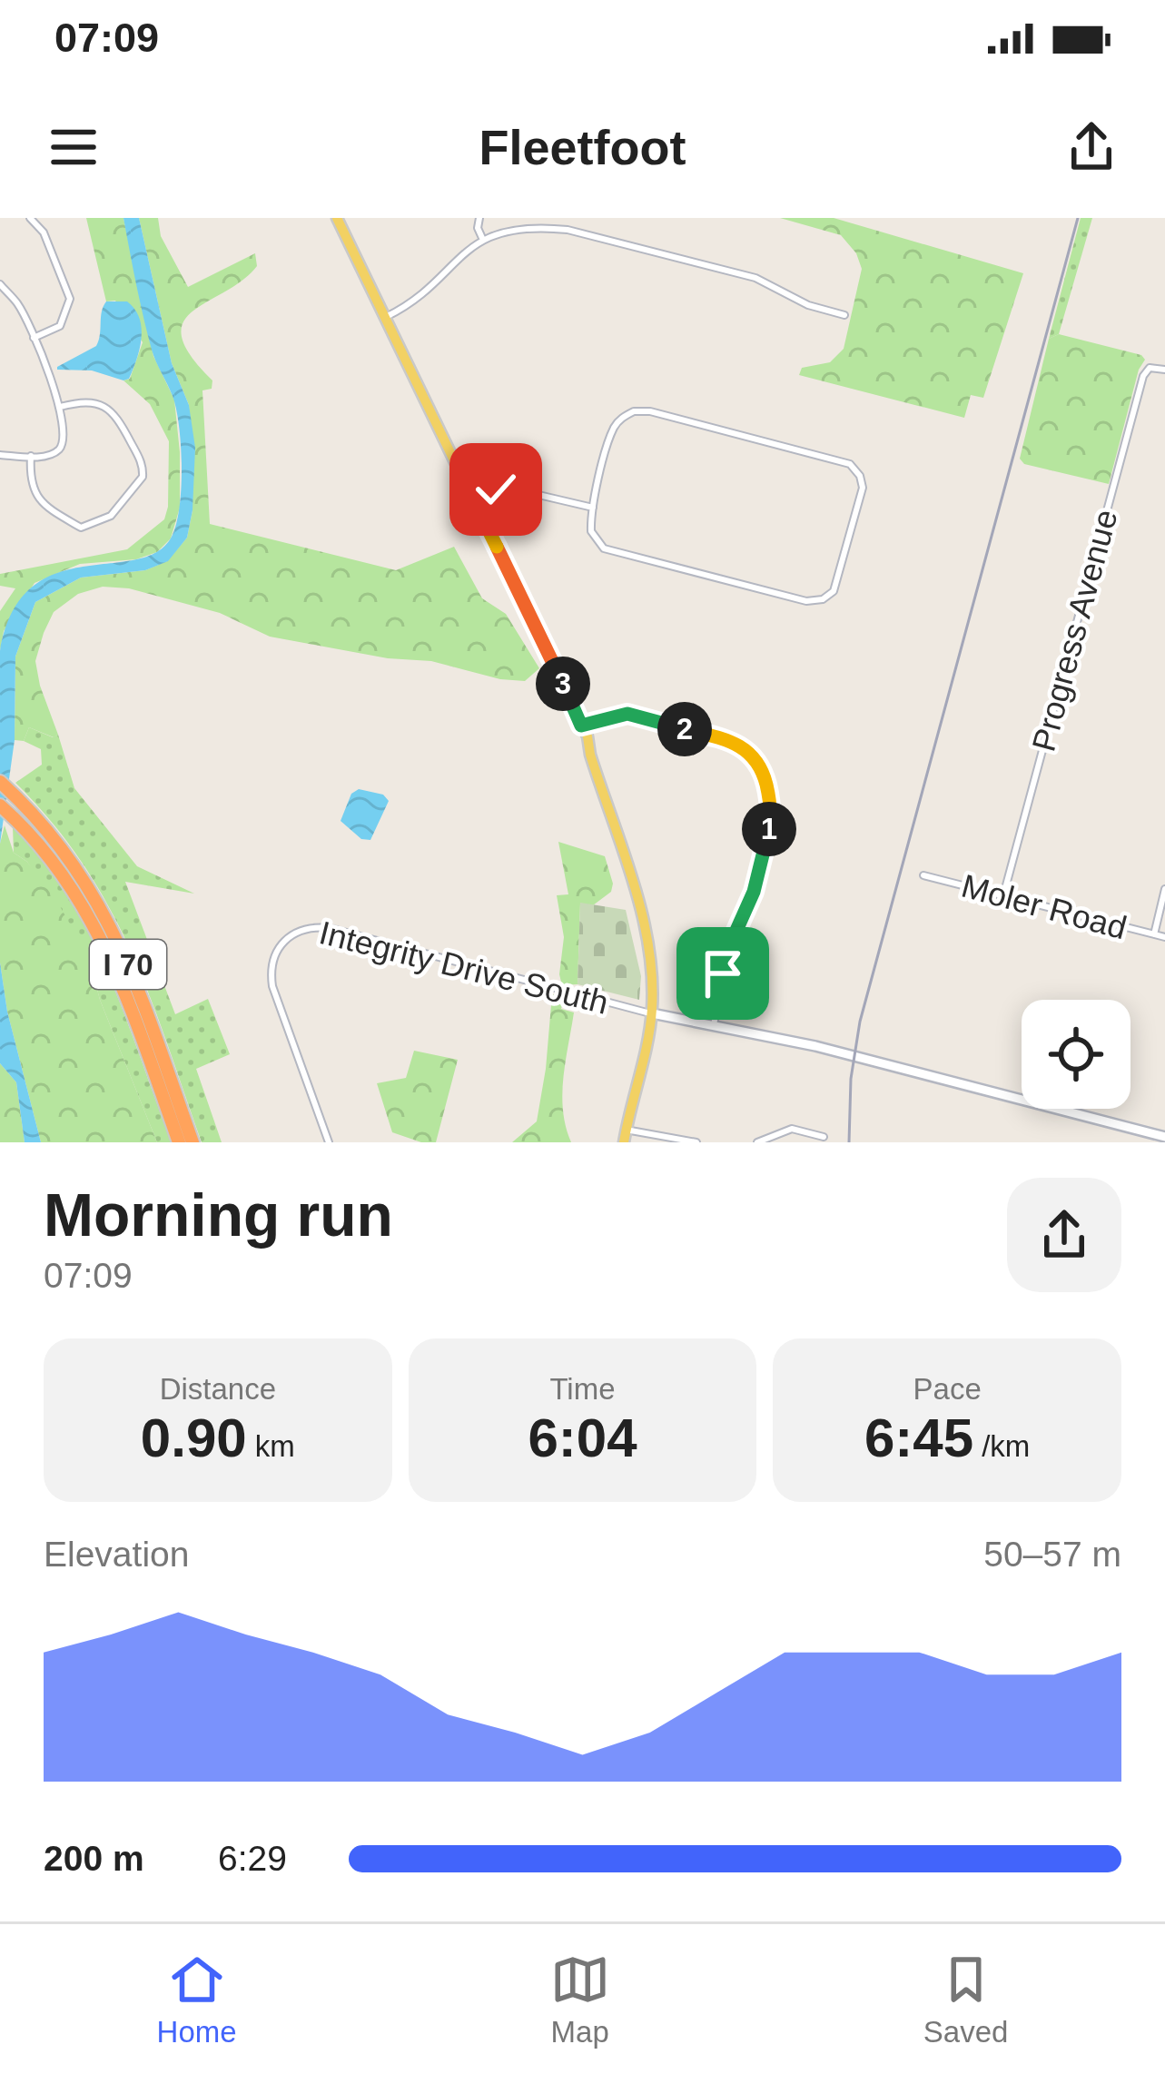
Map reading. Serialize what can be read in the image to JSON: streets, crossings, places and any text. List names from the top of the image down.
{
  "streets": {
    "highway": ["I 70"],
    "street": ["Progress Avenue", "Moler Road", "Integrity Drive South"]
  },
  "crossings": [
    ["Progress Avenue", "Moler Road"]
  ],
  "page": {
    "status": "07:09",
    "header": "Fleetfoot",
    "pins": ["3", "2", "1"],
    "heading": ["Morning run", "07:09"],
    "stats": [
      ["Distance", "0.90 km"],
      ["Time", "6:04"],
      ["Pace", "6:45 /km"]
    ],
    "chart": ["Elevation", "50–57 m"],
    "list": [
      {
        "name": "200 m",
        "note": "6:29"
      }
    ],
    "tabs": ["Home", "Map", "Saved"]
  }
}
